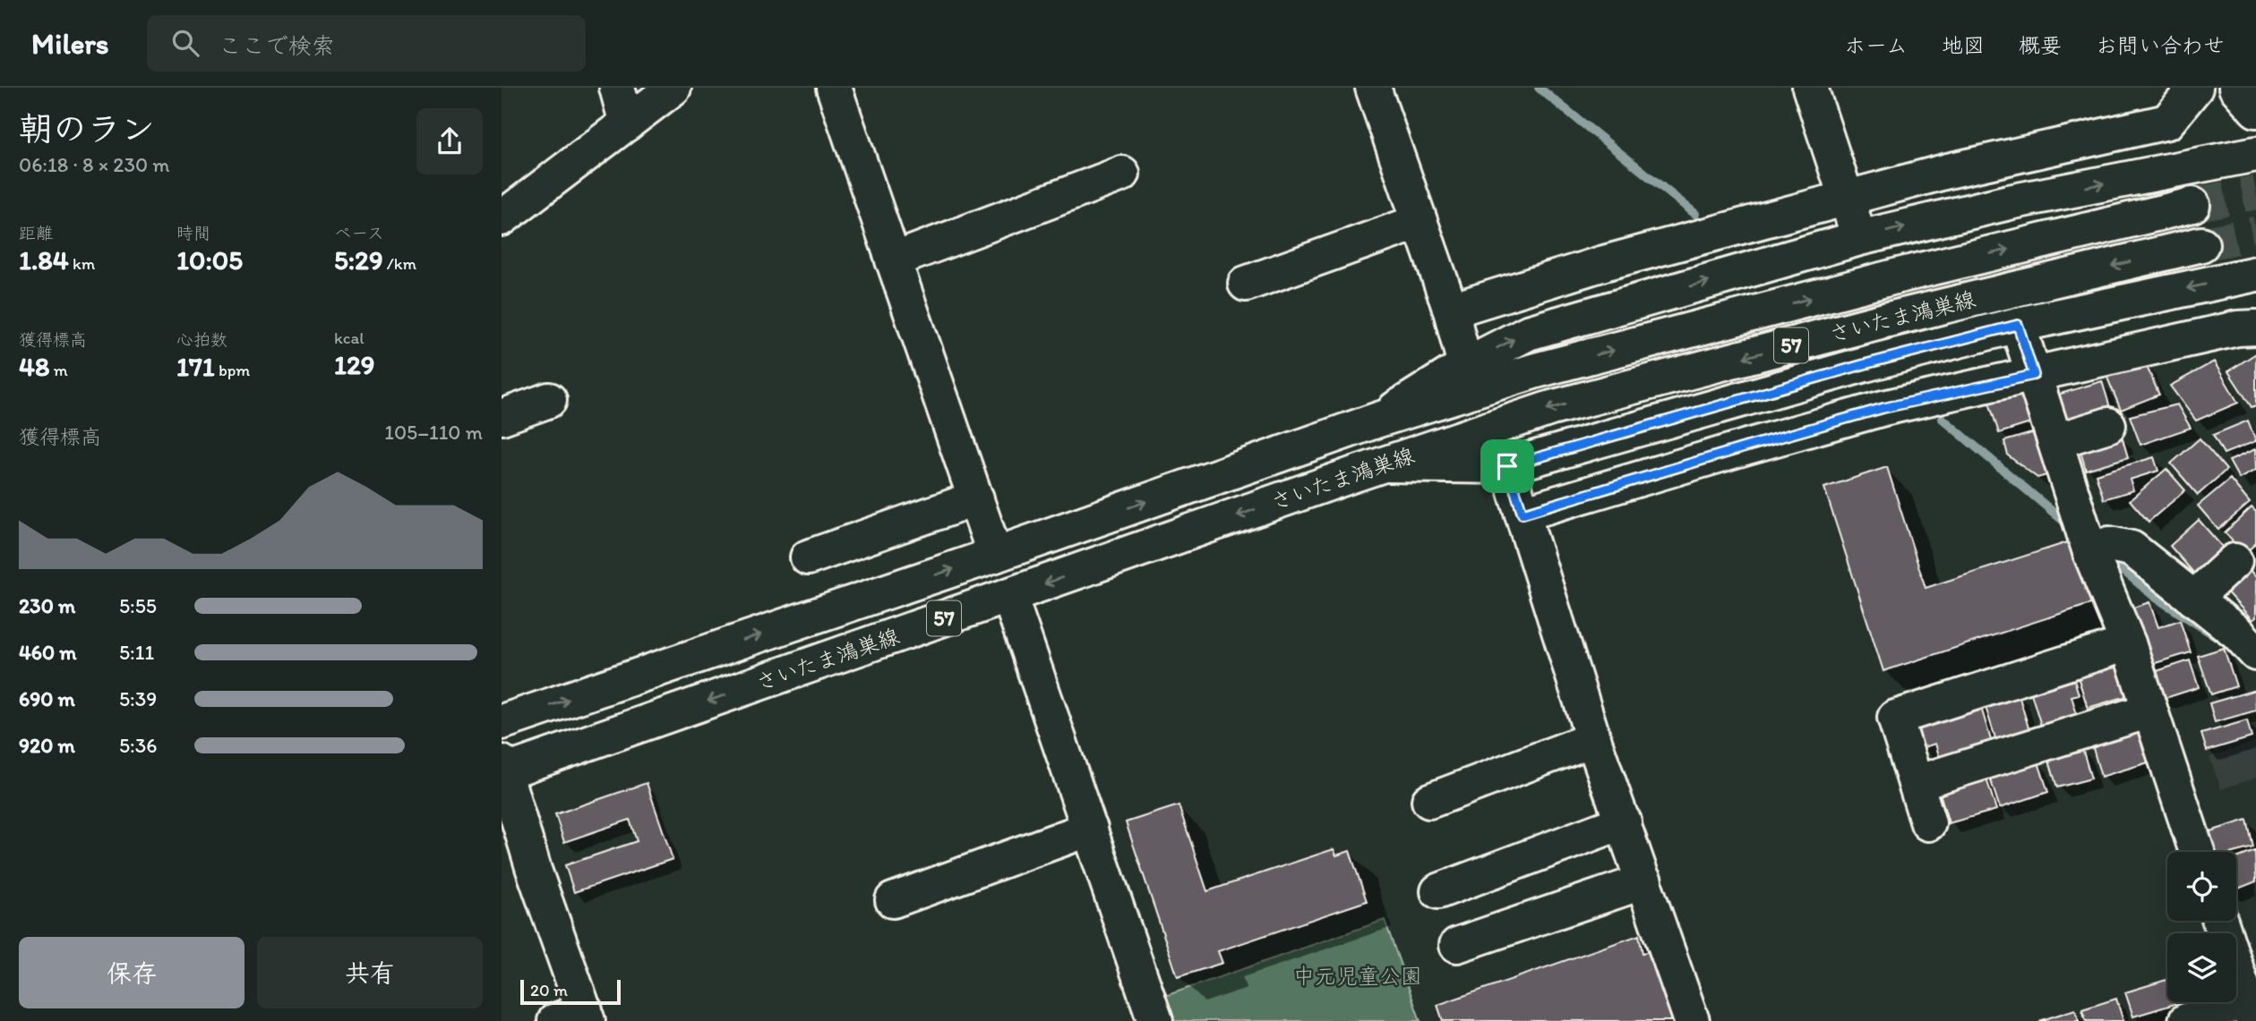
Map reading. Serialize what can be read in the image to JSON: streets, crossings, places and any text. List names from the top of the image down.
{
  "streets": {
    "street": ["さいたま鴻巣線", "57"]
  },
  "parks": ["中元児童公園"],
  "scale_bar": "20 m",
  "page": {
    "header": "Milers",
    "search": "ここで検索",
    "nav": [
      "ホーム",
      "地図",
      "概要",
      "お問い合わせ"
    ],
    "heading": ["朝のラン", "06:18 · 8 × 230 m"],
    "stats": [
      ["距離", "1.84 km"],
      ["時間", "10:05"],
      ["ペース", "5:29 /km"],
      ["獲得標高", "48 m"],
      ["心拍数", "171 bpm"],
      ["kcal", "129"]
    ],
    "chart": ["獲得標高", "105–110 m"],
    "list": [
      {
        "name": "230 m",
        "note": "5:55"
      },
      {
        "name": "460 m",
        "note": "5:11"
      },
      {
        "name": "690 m",
        "note": "5:39"
      },
      {
        "name": "920 m",
        "note": "5:36"
      }
    ],
    "buttons": ["保存", "共有"],
    "scale": "20 m"
  }
}
